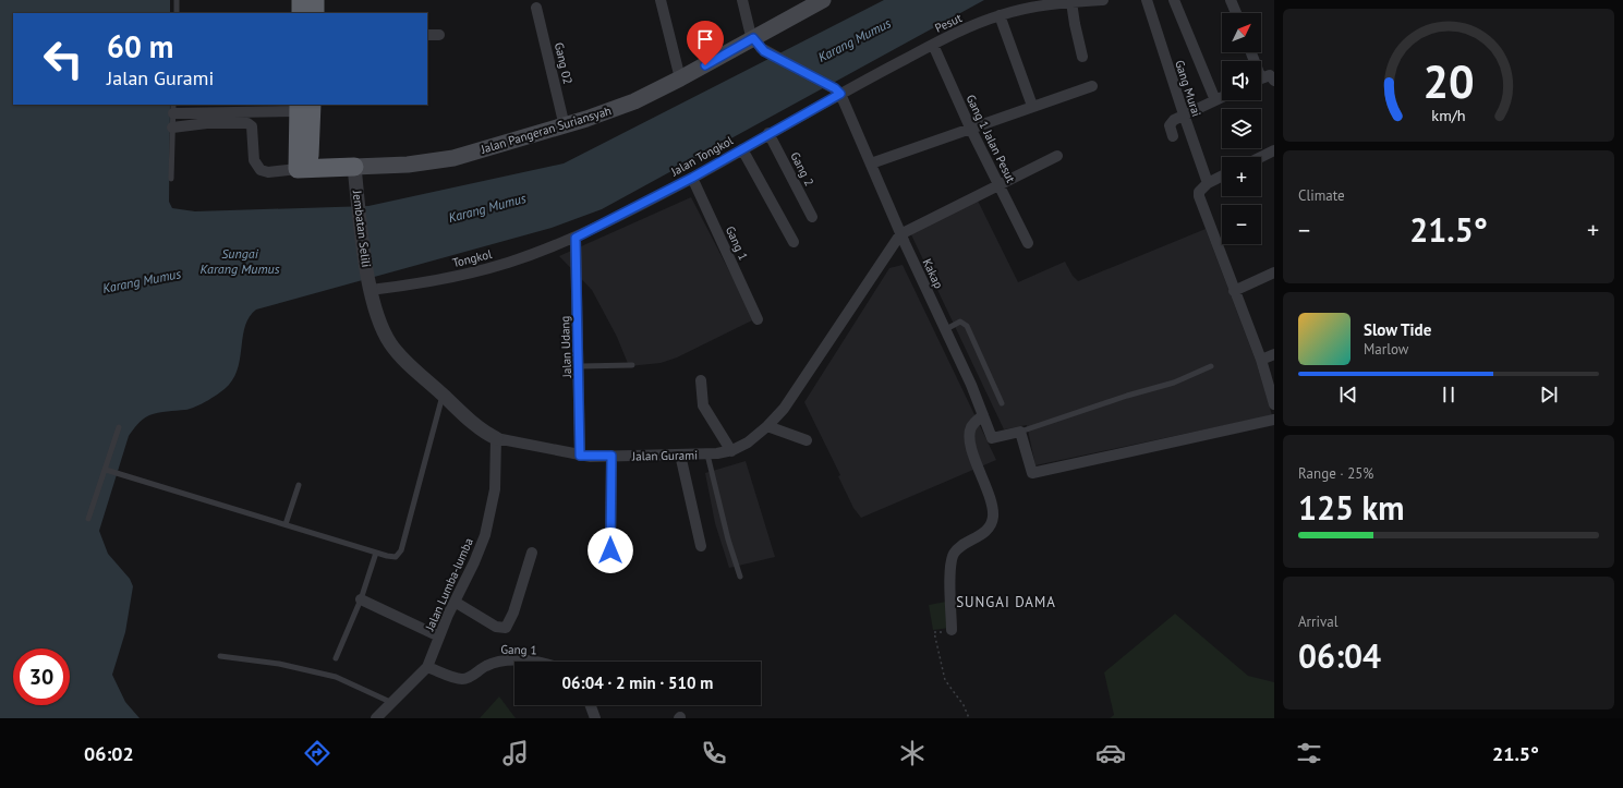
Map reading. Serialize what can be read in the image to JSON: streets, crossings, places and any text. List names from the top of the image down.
{
  "streets": {
    "highway": ["Jalan Pangeran Suriansyah"],
    "street": [
      "Pesut",
      "Gang 02",
      "Gang Murai",
      "Gang 1 Jalan Pesut",
      "Jalan Tongkol",
      "Gang 2",
      "Jembatan Selili",
      "Gang 1",
      "Tongkol",
      "Kakap",
      "Jalan Udang",
      "Jalan Gurami",
      "Jalan Lumba-lumba"
    ]
  },
  "crossings": [
    ["Pesut", "Gang 1 Jalan Pesut"],
    ["Pesut", "Jalan Tongkol"],
    ["Pesut", "Kakap"],
    ["Gang 02", "Jalan Pangeran Suriansyah"],
    ["Jalan Pangeran Suriansyah", "Jembatan Selili"],
    ["Jalan Tongkol", "Gang 2"],
    ["Jalan Tongkol", "Gang 1"],
    ["Jalan Tongkol", "Tongkol"],
    ["Jalan Tongkol", "Kakap"],
    ["Jalan Tongkol", "Jalan Udang"],
    ["Jembatan Selili", "Tongkol"],
    ["Jembatan Selili", "Jalan Gurami"],
    ["Gang 1", "Jalan Lumba-lumba"],
    ["Tongkol", "Jalan Udang"],
    ["Tongkol", "Jalan Gurami"],
    ["Kakap", "Jalan Gurami"],
    ["Jalan Udang", "Jalan Gurami"],
    ["Jalan Gurami", "Jalan Lumba-lumba"]
  ],
  "districts": ["SUNGAI DAMA"],
  "water": ["Karang Mumus", "Sungai Karang Mumus"],
  "north": "top right",
  "page": {
    "map_buttons": ["+", "−"],
    "turn": ["60 m", "Jalan Gurami"],
    "tile": [
      "Climate",
      ["Range · 25%", "125 km"],
      ["Arrival", "06:04"]
    ],
    "heat": ["−", "21.5°", "+"],
    "song": ["Slow Tide", "Marlow"],
    "limit": "30",
    "trip": "06:04 · 2 min · 510 m",
    "tabs": ["06:02", "21.5°"],
    "gauge": ["20", "km/h"]
  }
}
